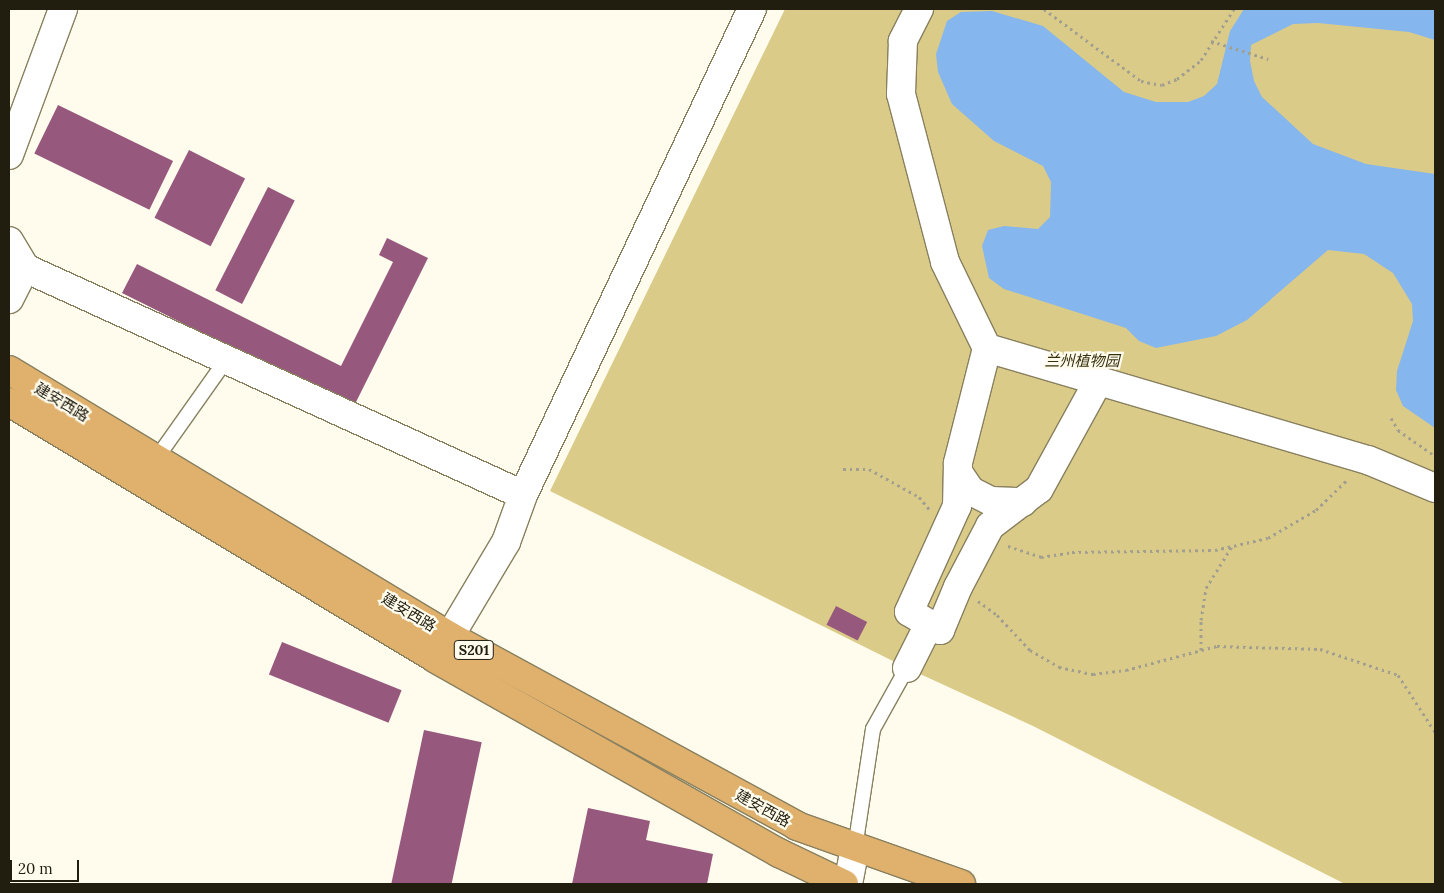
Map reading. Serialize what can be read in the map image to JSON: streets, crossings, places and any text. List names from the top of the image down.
{
  "streets": {
    "main road": ["建安西路", "S201"]
  },
  "parks": ["兰州植物园"],
  "scale_bar": "20 m"
}
